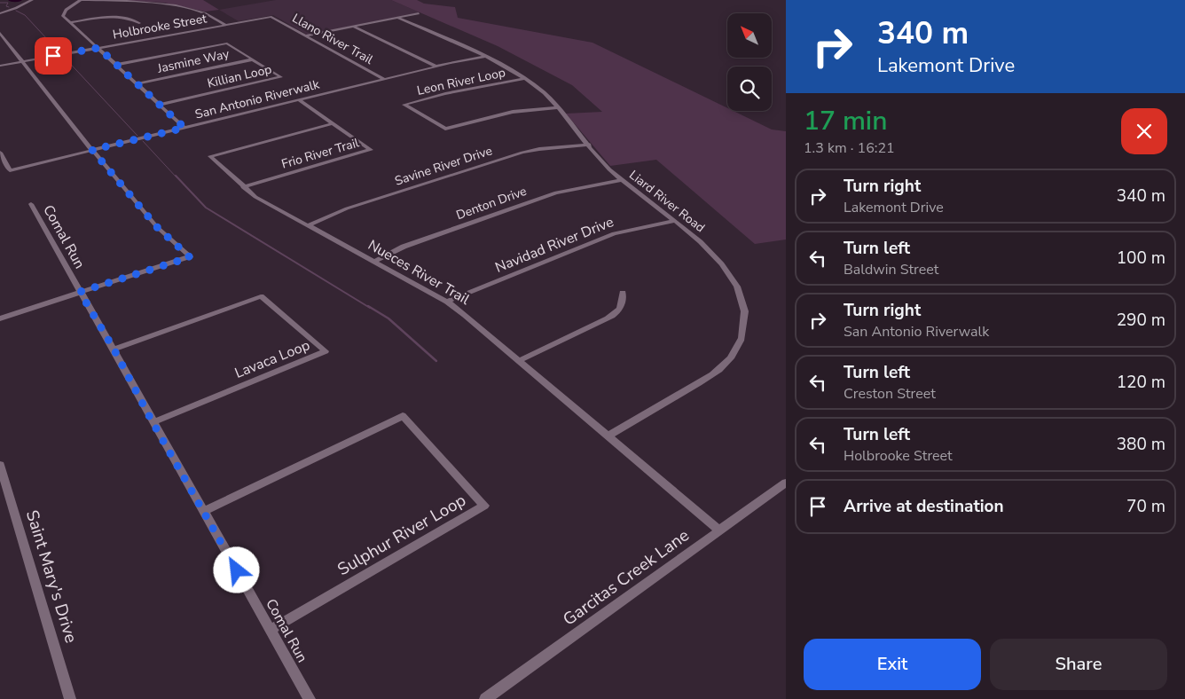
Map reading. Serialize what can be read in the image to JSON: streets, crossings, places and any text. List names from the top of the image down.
{
  "streets": {
    "street": [
      "Holbrooke Street",
      "Llano River Trail",
      "Jasmine Way",
      "Killian Loop",
      "Leon River Loop",
      "San Antonio Riverwalk",
      "Frio River Trail",
      "Savine River Drive",
      "Liard River Road",
      "Denton Drive",
      "Comal Run",
      "Navidad River Drive",
      "Nueces River Trail",
      "Lavaca Loop",
      "Sulphur River Loop",
      "Saint Mary's Drive",
      "Garcitas Creek Lane"
    ]
  },
  "crossings": [
    ["Holbrooke Street", "Llano River Trail"],
    ["Llano River Trail", "San Antonio Riverwalk"],
    ["Jasmine Way", "Killian Loop"],
    ["Leon River Loop", "Liard River Road"],
    ["San Antonio Riverwalk", "Frio River Trail"],
    ["San Antonio Riverwalk", "Liard River Road"],
    ["Frio River Trail", "Nueces River Trail"],
    ["Savine River Drive", "Liard River Road"],
    ["Savine River Drive", "Nueces River Trail"],
    ["Liard River Road", "Denton Drive"],
    ["Liard River Road", "Navidad River Drive"],
    ["Liard River Road", "Nueces River Trail"],
    ["Denton Drive", "Nueces River Trail"],
    ["Comal Run", "Lavaca Loop"],
    ["Comal Run", "Sulphur River Loop"],
    ["Navidad River Drive", "Nueces River Trail"],
    ["Nueces River Trail", "Garcitas Creek Lane"]
  ],
  "north": "top left",
  "page": {
    "turn": ["340 m", "Lakemont Drive"],
    "heading": ["17 min", "1.3 km · 16:21"],
    "list": [
      {
        "name": "Turn right",
        "note": "Lakemont Drive",
        "value": "340 m"
      },
      {
        "name": "Turn left",
        "note": "Baldwin Street",
        "value": "100 m"
      },
      {
        "name": "Turn right",
        "note": "San Antonio Riverwalk",
        "value": "290 m"
      },
      {
        "name": "Turn left",
        "note": "Creston Street",
        "value": "120 m"
      },
      {
        "name": "Turn left",
        "note": "Holbrooke Street",
        "value": "380 m"
      },
      {
        "name": "Arrive at destination",
        "value": "70 m"
      }
    ],
    "buttons": ["Exit", "Share"]
  }
}
